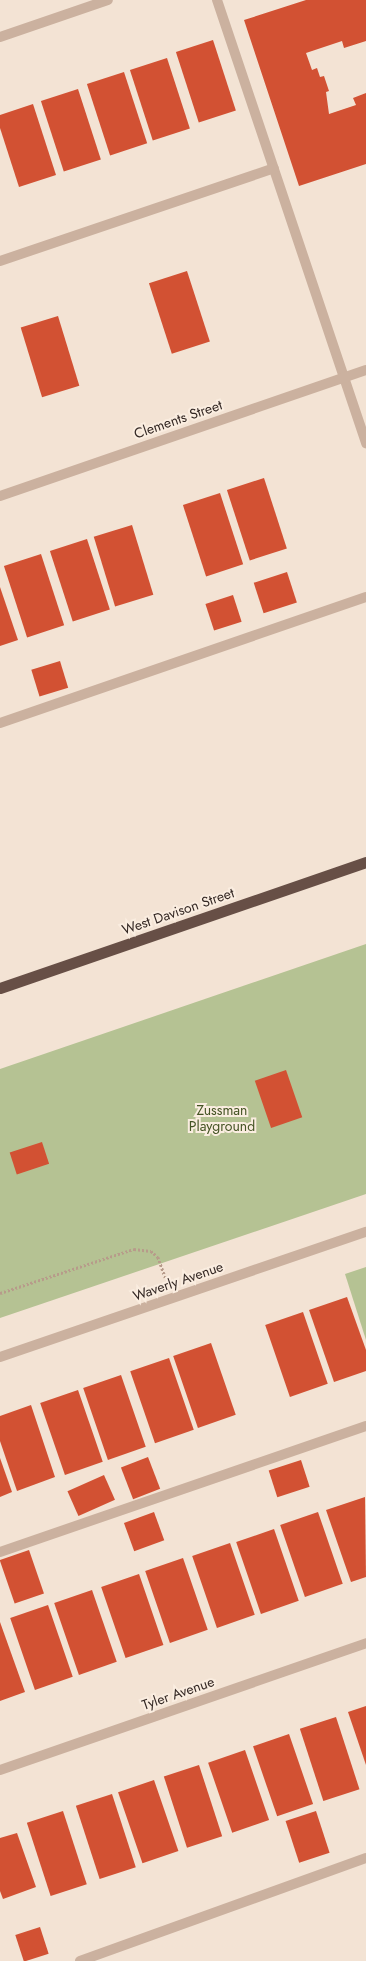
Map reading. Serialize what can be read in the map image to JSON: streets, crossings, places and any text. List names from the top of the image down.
{
  "streets": {
    "highway": ["West Davison Street"],
    "street": ["Clements Street", "Waverly Avenue", "Tyler Avenue"]
  },
  "parks": ["Zussman Playground"]
}
